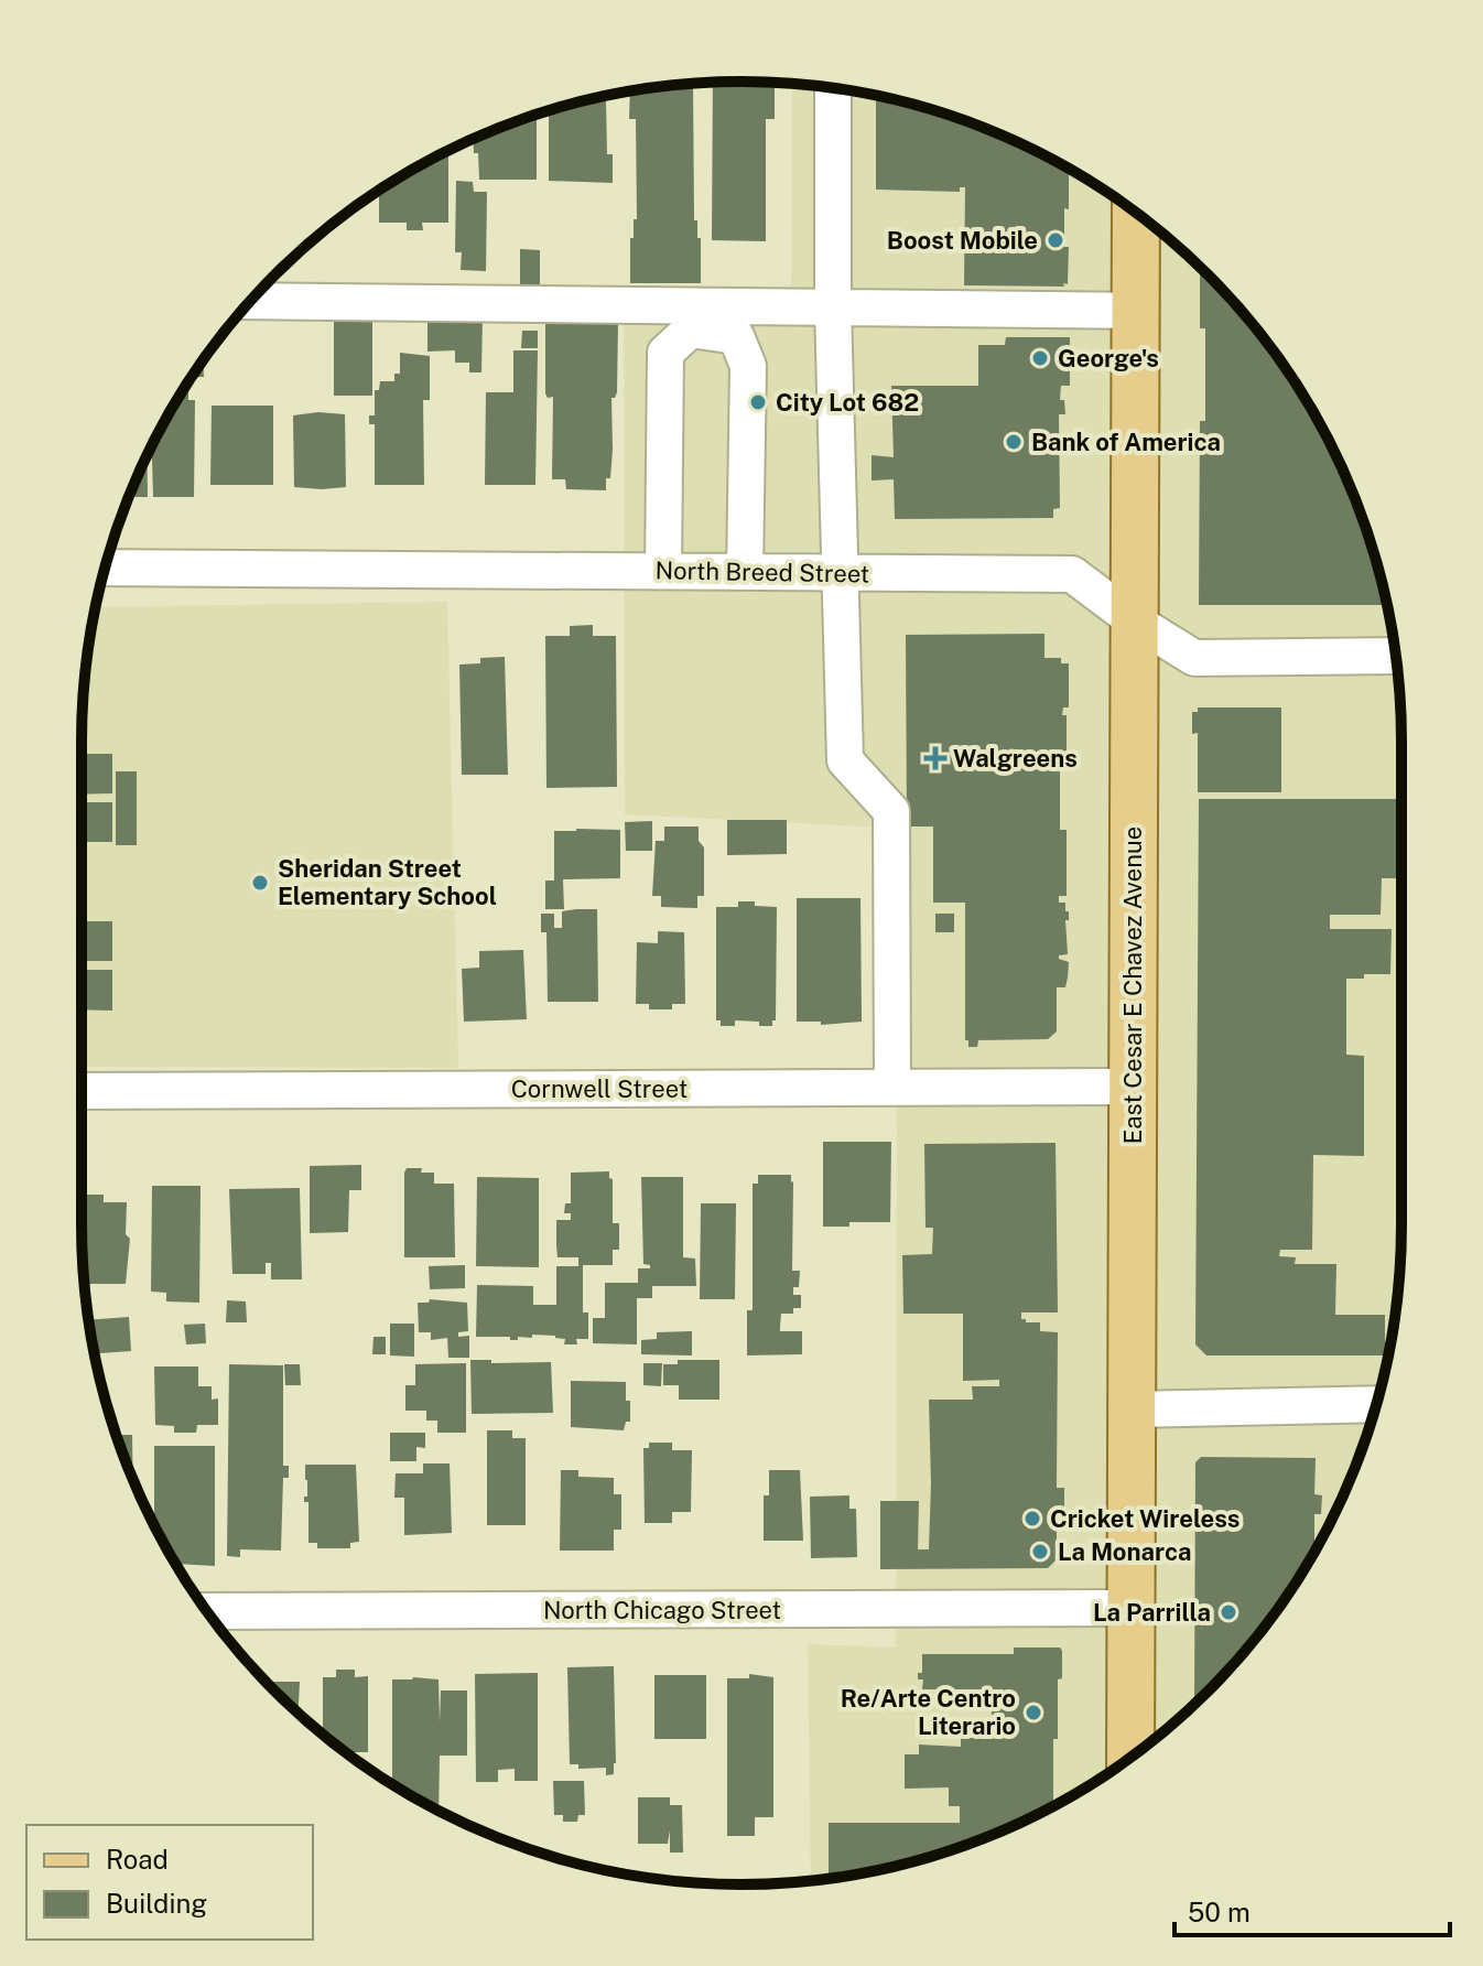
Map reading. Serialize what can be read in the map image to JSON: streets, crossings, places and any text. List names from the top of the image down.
{
  "streets": {
    "main road": ["East Cesar E Chavez Avenue"],
    "street": ["North Breed Street", "Cornwell Street", "North Chicago Street"]
  },
  "crossings": [
    ["North Breed Street", "East Cesar E Chavez Avenue"],
    ["East Cesar E Chavez Avenue", "Cornwell Street"],
    ["East Cesar E Chavez Avenue", "North Chicago Street"]
  ],
  "places": {
    "other": [
      "Boost Mobile",
      "George's",
      "City Lot 682",
      "Bank of America",
      "Sheridan Street Elementary School",
      "Cricket Wireless",
      "La Monarca",
      "La Parrilla",
      "Re/Arte Centro Literario"
    ],
    "health": ["Walgreens"]
  },
  "legend": ["Road", "Building"],
  "scale_bar": "50 m"
}
